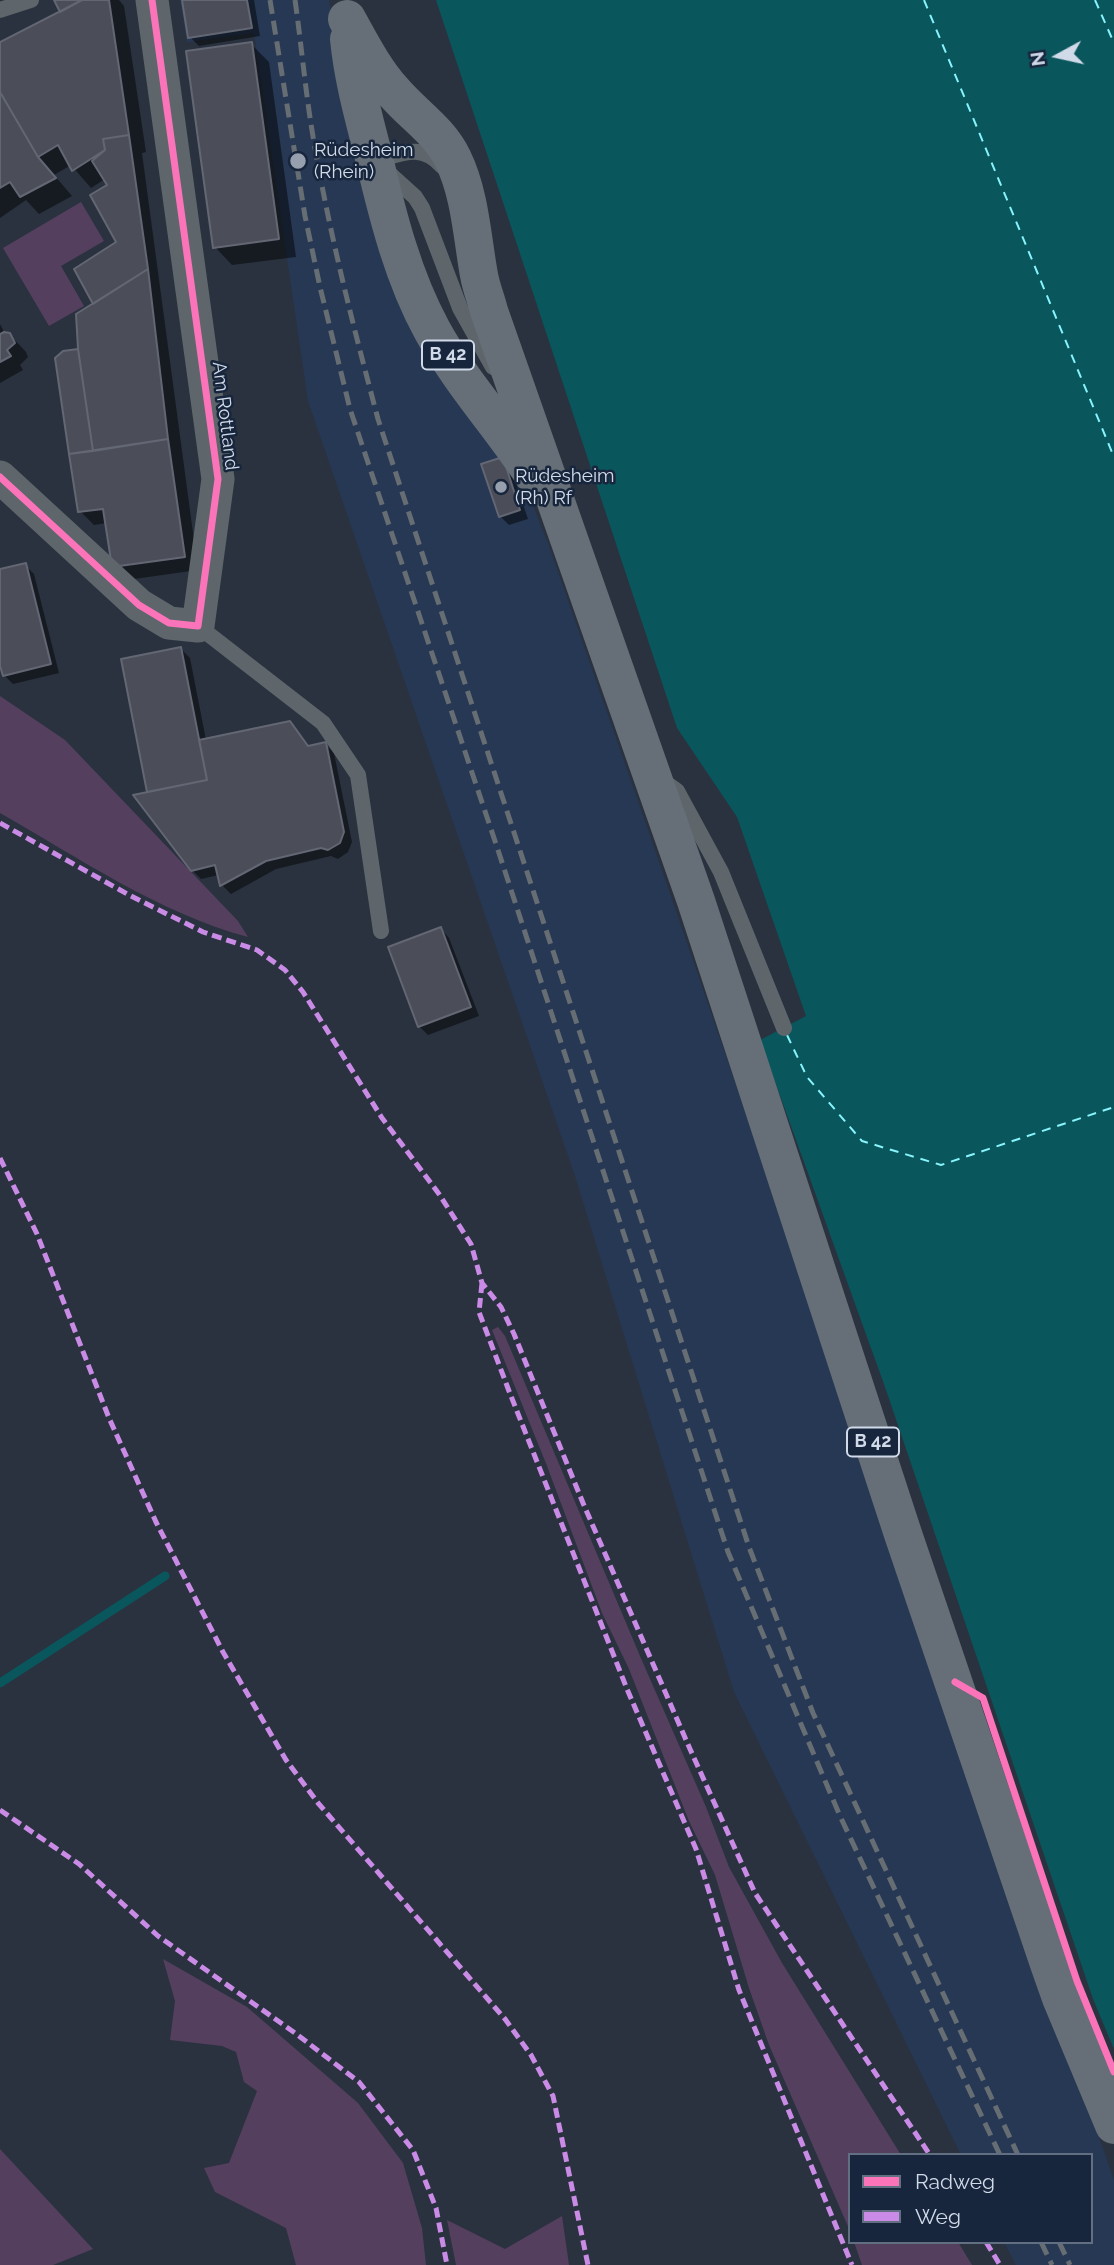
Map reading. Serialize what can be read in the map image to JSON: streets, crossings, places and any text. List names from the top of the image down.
{
  "streets": {
    "main road": ["B 42"],
    "street": ["Am Rottland"]
  },
  "places": ["Rüdesheim (Rhein)", "Rüdesheim (Rh) Rf"],
  "legend": ["Radweg", "Weg"],
  "north": "left"
}
